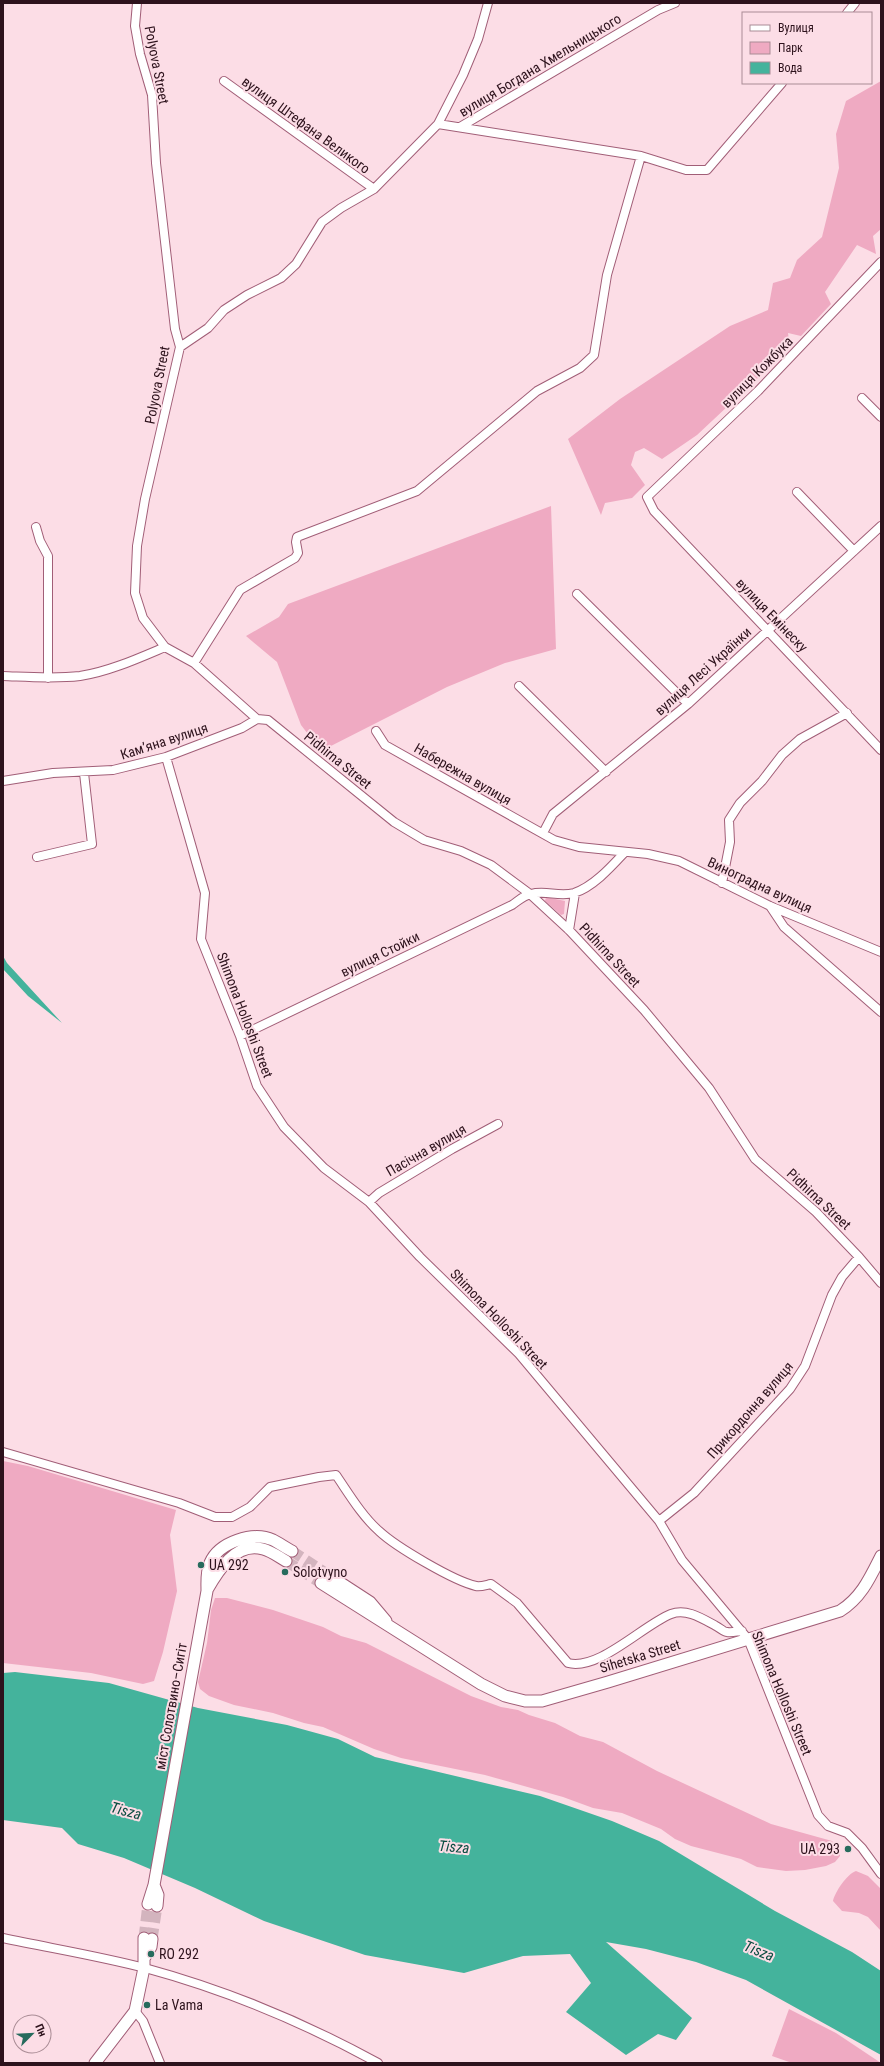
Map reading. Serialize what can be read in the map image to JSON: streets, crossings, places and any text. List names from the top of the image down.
{
  "streets": {
    "street": [
      "Polyova Street",
      "вулиця Богдана Хмельницького",
      "вулиця Штефана Великого",
      "вулиця Кожбука",
      "вулиця Емінеску",
      "вулиця Лесі Українки",
      "Камʼяна вулиця",
      "Pidhirna Street",
      "Набережна вулиця",
      "Виноградна вулиця",
      "вулиця Стойки",
      "Shimona Holloshi Street",
      "Пасічна вулиця",
      "Прикордонна вулиця",
      "Sihetska Street",
      "міст Солотвино–Сигіт"
    ]
  },
  "crossings": [
    ["Polyova Street", "Камʼяна вулиця"],
    ["Polyova Street", "Pidhirna Street"],
    ["вулиця Кожбука", "вулиця Емінеску"],
    ["вулиця Емінеску", "вулиця Лесі Українки"],
    ["вулиця Лесі Українки", "Набережна вулиця"],
    ["вулиця Лесі Українки", "Виноградна вулиця"],
    ["Камʼяна вулиця", "Pidhirna Street"],
    ["Камʼяна вулиця", "Shimona Holloshi Street"],
    ["Pidhirna Street", "вулиця Стойки"],
    ["Pidhirna Street", "Прикордонна вулиця"],
    ["Набережна вулиця", "Виноградна вулиця"],
    ["вулиця Стойки", "Shimona Holloshi Street"],
    ["Shimona Holloshi Street", "Пасічна вулиця"],
    ["Shimona Holloshi Street", "Прикордонна вулиця"],
    ["Shimona Holloshi Street", "Sihetska Street"]
  ],
  "water": ["Tisza"],
  "places": [
    "UA 292",
    "Solotvyno",
    "UA 293",
    "RO 292",
    "La Vama"
  ],
  "legend": ["Вулиця", "Парк", "Вода"],
  "north": "top right"
}
